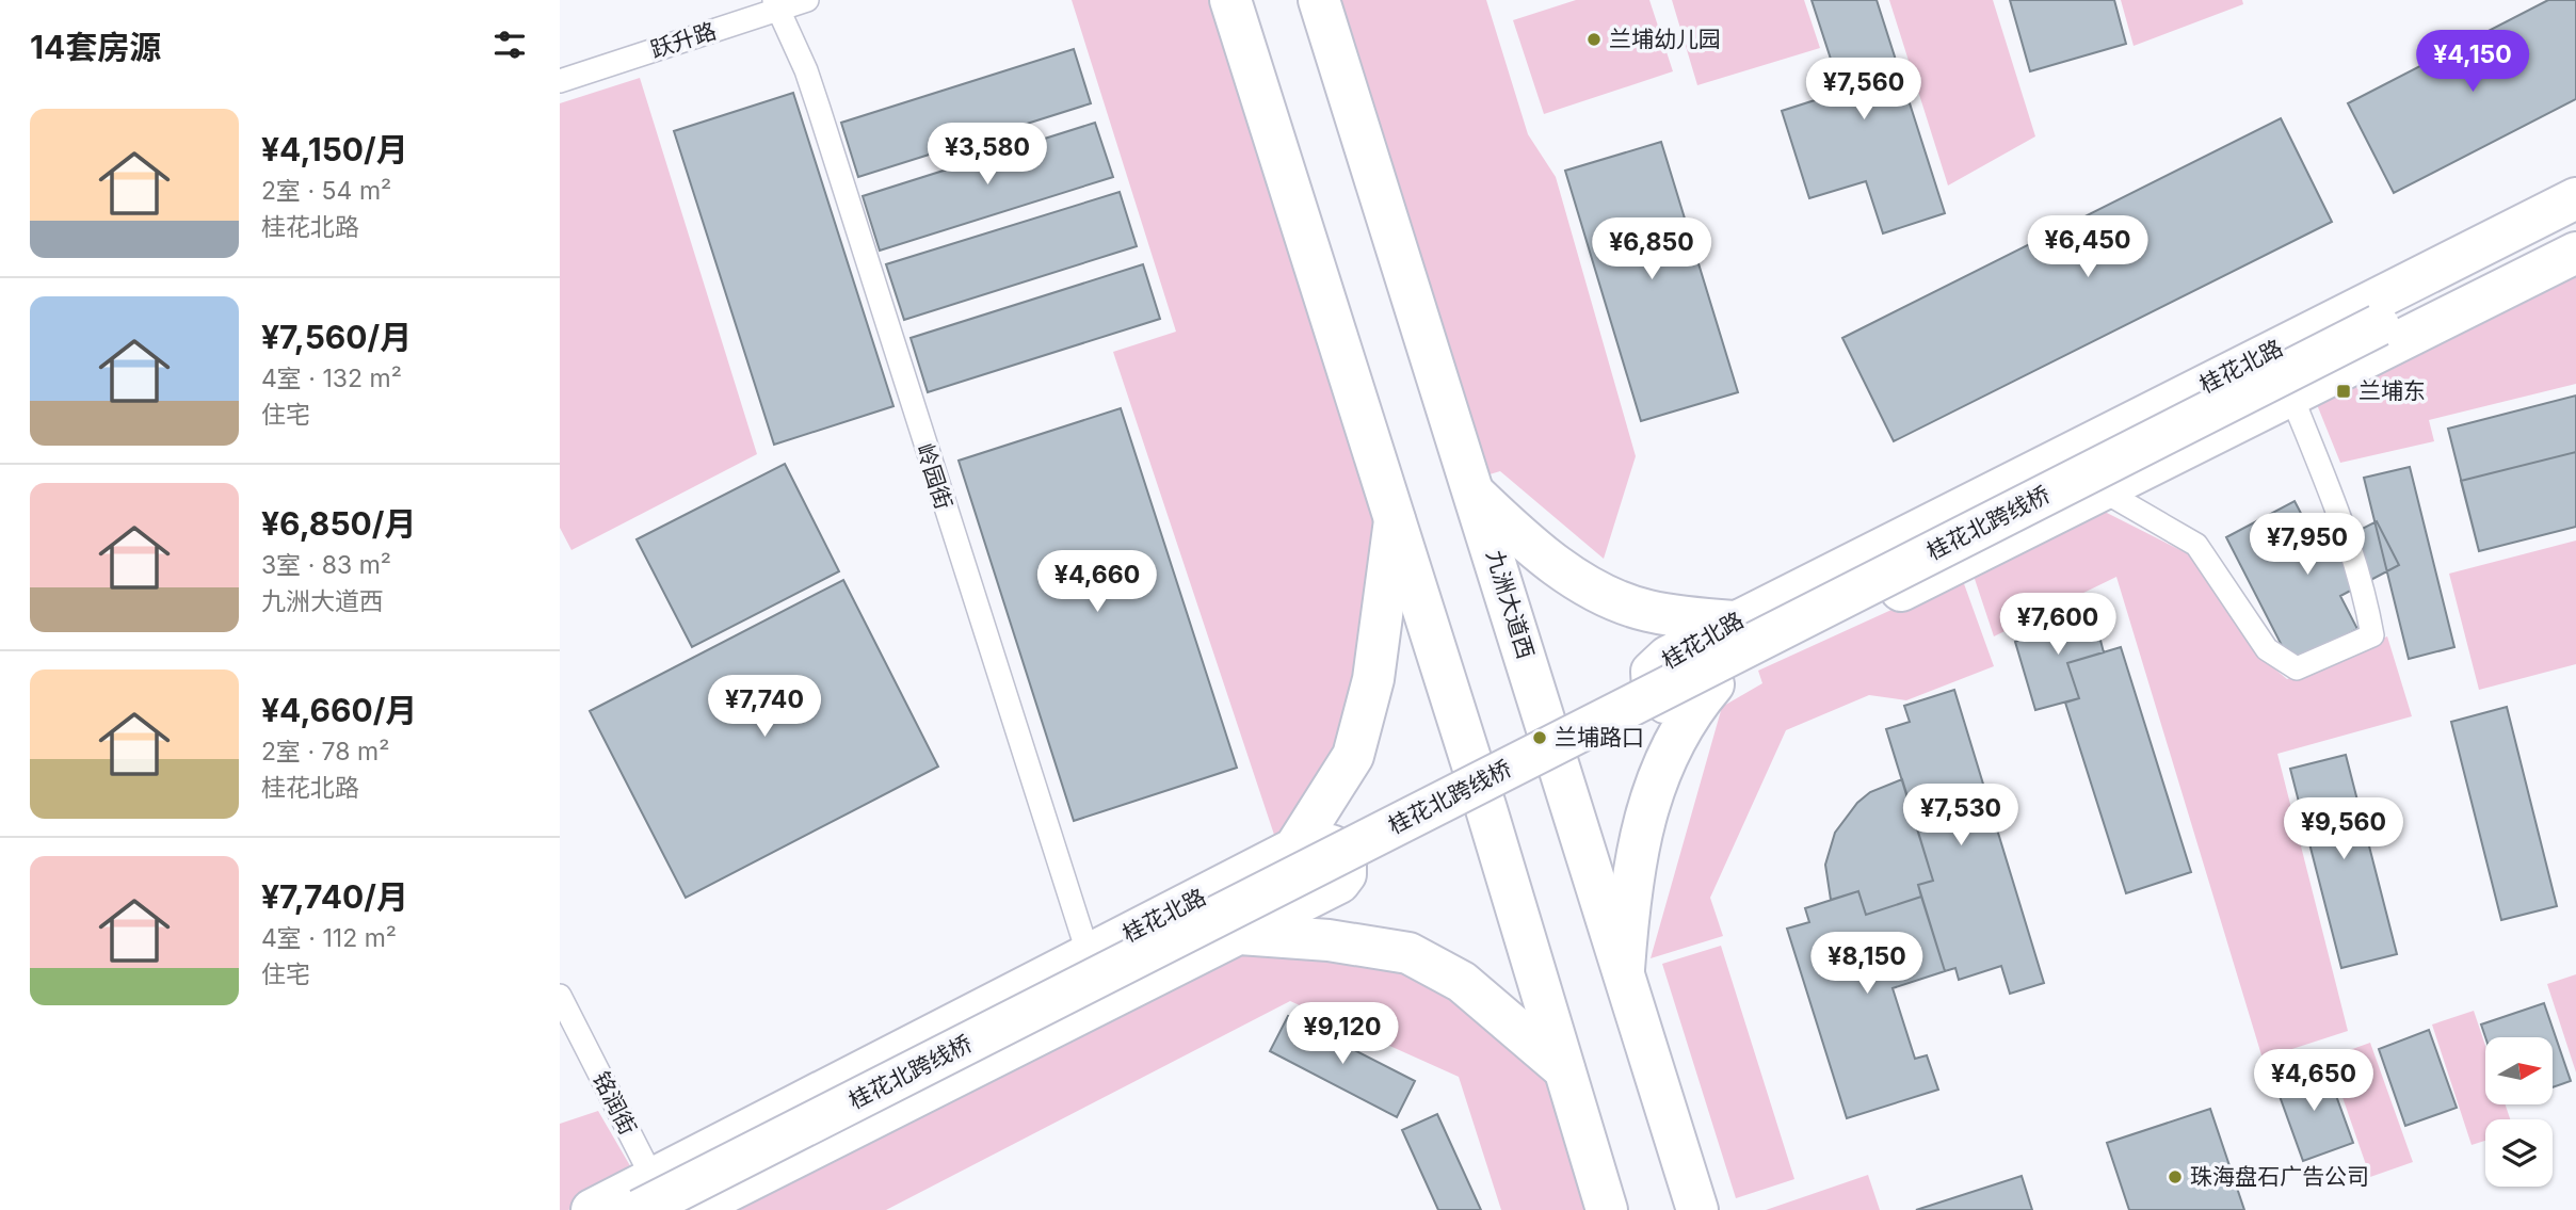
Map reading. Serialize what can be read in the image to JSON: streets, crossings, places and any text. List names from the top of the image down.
{
  "streets": {
    "main road": ["桂花北路", "桂花北跨线桥", "九洲大道西"],
    "lane": ["跃升路", "岭园街", "铭润街"]
  },
  "crossings": [
    ["跃升路", "岭园街"],
    ["桂花北路", "岭园街"],
    ["桂花北路", "桂花北跨线桥"],
    ["桂花北路", "铭润街"],
    ["桂花北跨线桥", "铭润街"]
  ],
  "places": {
    "other": ["兰埔幼儿园", "兰埔路口", "珠海盘石广告公司"],
    "transit": ["兰埔东"]
  },
  "north": "right",
  "page": {
    "heading": "14套房源",
    "price": [
      "¥4,150",
      "¥7,560",
      "¥3,580",
      "¥6,450",
      "¥6,850",
      "¥7,950",
      "¥4,660",
      "¥7,600",
      "¥7,740",
      "¥7,530",
      "¥9,560",
      "¥8,150",
      "¥9,120",
      "¥4,650"
    ],
    "list": [
      {
        "name": "¥4,150/月",
        "note": "2室 · 54 m² · 桂花北路"
      },
      {
        "name": "¥7,560/月",
        "note": "4室 · 132 m² · 住宅"
      },
      {
        "name": "¥6,850/月",
        "note": "3室 · 83 m² · 九洲大道西"
      },
      {
        "name": "¥4,660/月",
        "note": "2室 · 78 m² · 桂花北路"
      },
      {
        "name": "¥7,740/月",
        "note": "4室 · 112 m² · 住宅"
      }
    ]
  }
}
